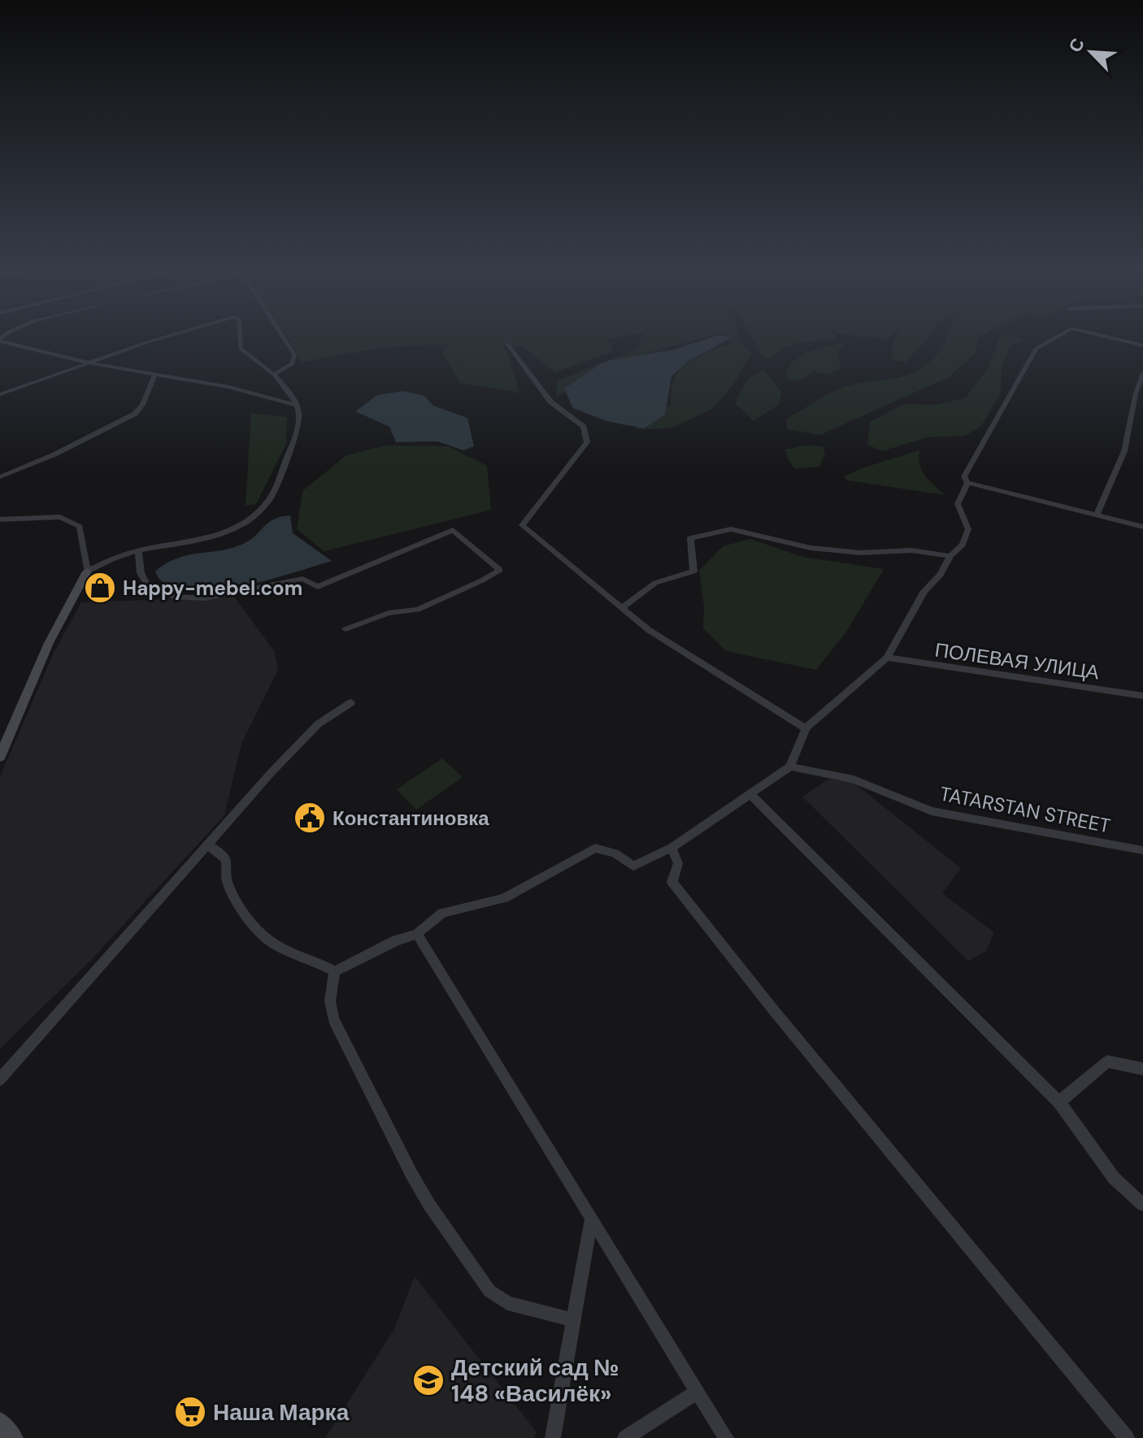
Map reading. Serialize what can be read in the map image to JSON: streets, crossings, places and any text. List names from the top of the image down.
{
  "streets": {
    "street": ["ПОЛЕВАЯ УЛИЦА", "TATARSTAN STREET"]
  },
  "places": {
    "shop": ["Happy-mebel.com"],
    "public building": ["Константиновка"],
    "school or university": ["Детский сад № 148 «Василёк»"],
    "supermarket": ["Наша Марка"]
  },
  "north": "top left"
}
